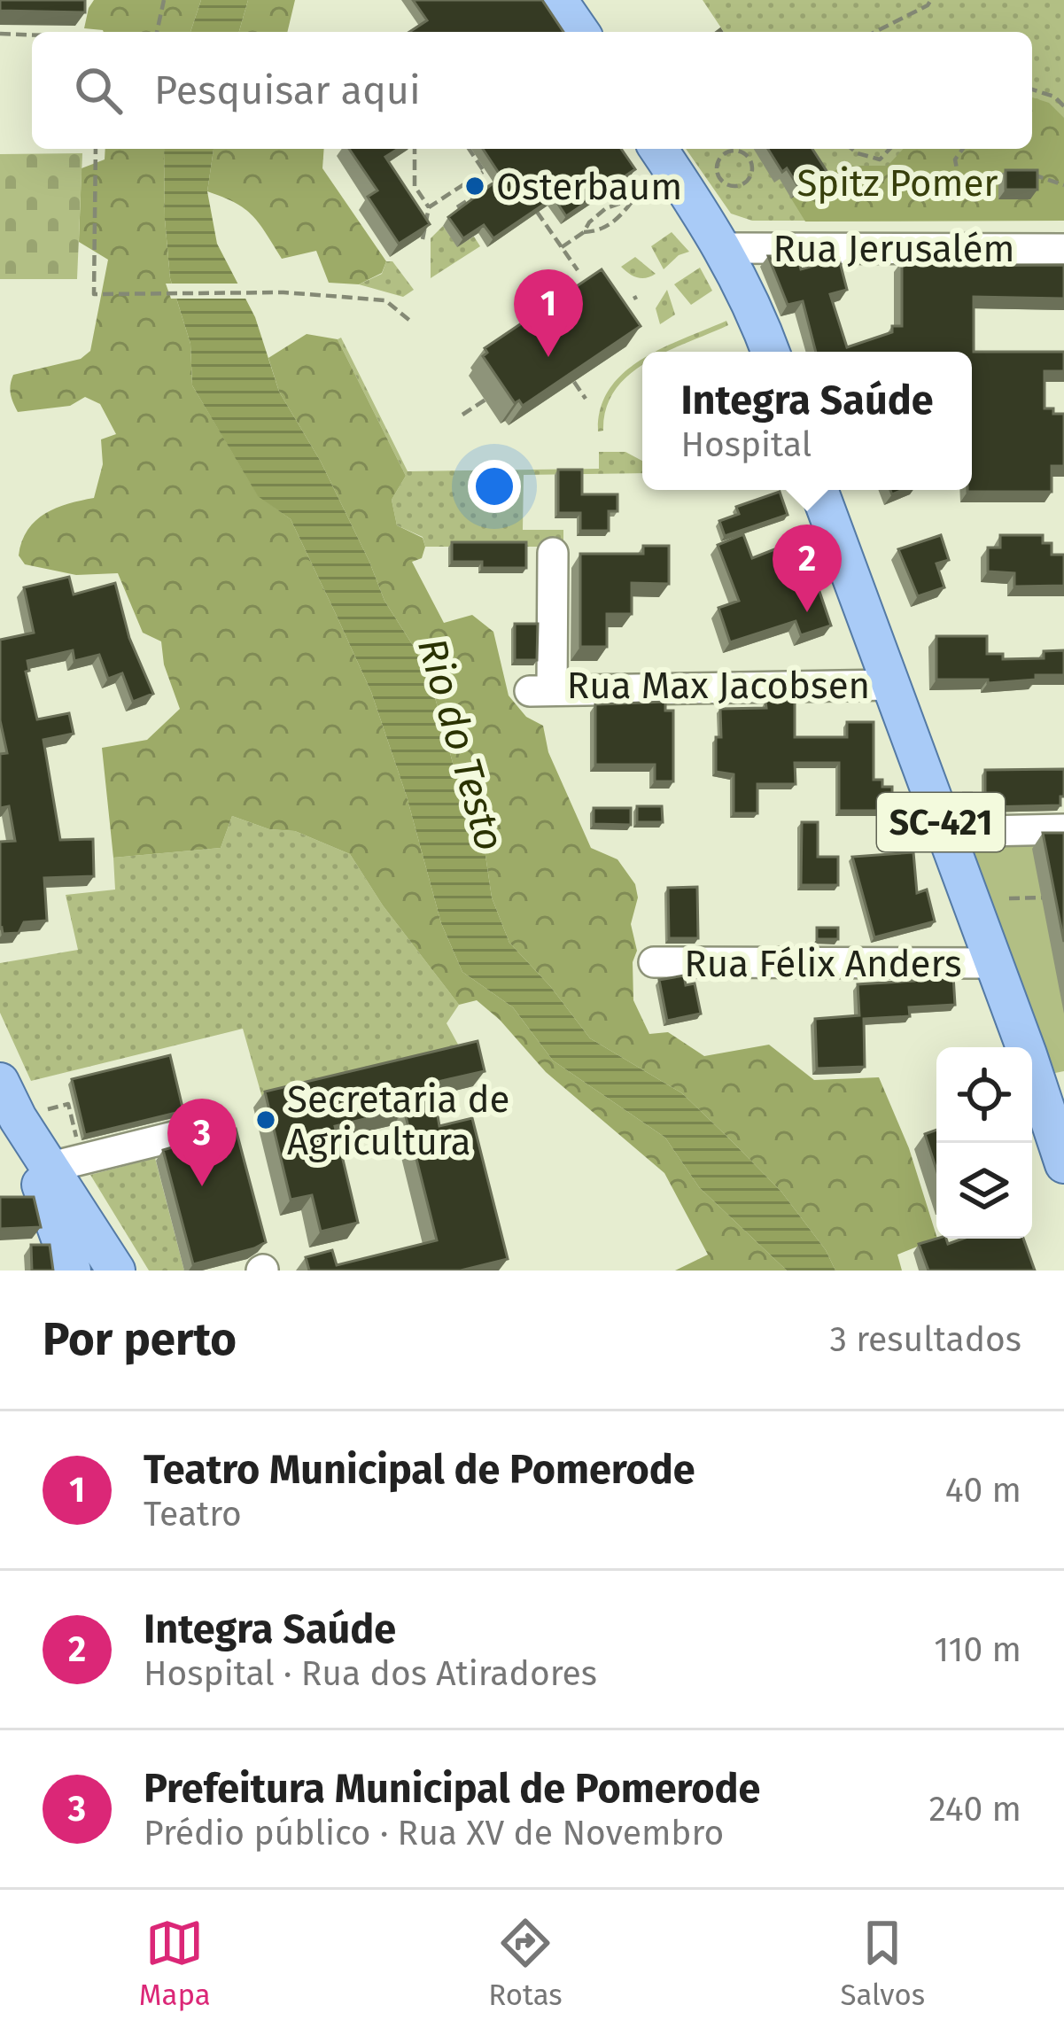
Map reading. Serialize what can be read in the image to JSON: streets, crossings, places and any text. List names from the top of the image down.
{
  "streets": {
    "main road": ["SC-421"],
    "street": ["Rua Jerusalém", "Rua Max Jacobsen", "Rua Félix Anders"]
  },
  "crossings": [
    ["Rua Max Jacobsen", "SC-421"],
    ["SC-421", "Rua Félix Anders"]
  ],
  "water": ["Rio do Testo"],
  "parks": ["Spitz Pomer"],
  "places": ["Osterbaum", "Secretaria de Agricultura"],
  "page": {
    "search": "Pesquisar aqui",
    "pins": ["1", "2", "3"],
    "popup": ["Integra Saúde", "Hospital"],
    "heading": ["Por perto", "3 resultados"],
    "list": [
      {
        "mark": "1",
        "name": "Teatro Municipal de Pomerode",
        "note": "Teatro",
        "value": "40 m"
      },
      {
        "mark": "2",
        "name": "Integra Saúde",
        "note": "Hospital · Rua dos Atiradores",
        "value": "110 m"
      },
      {
        "mark": "3",
        "name": "Prefeitura Municipal de Pomerode",
        "note": "Prédio público · Rua XV de Novembro",
        "value": "240 m"
      }
    ],
    "nav": ["Mapa", "Rotas", "Salvos"]
  }
}
